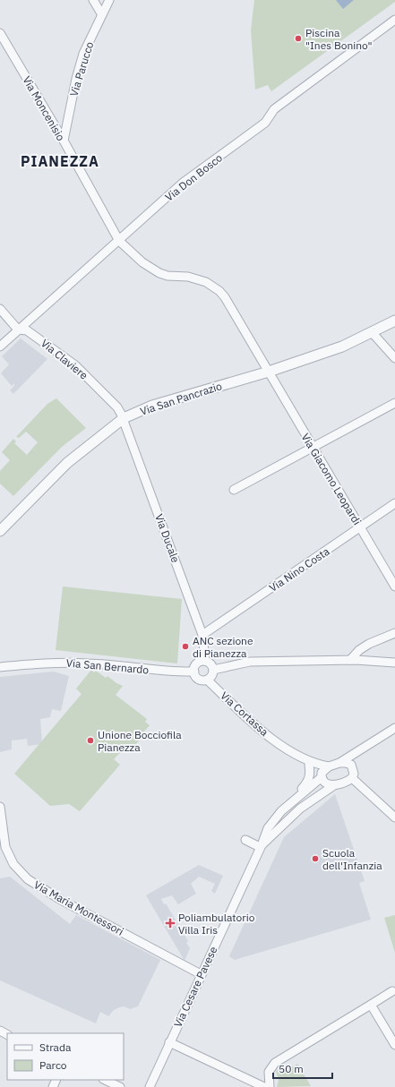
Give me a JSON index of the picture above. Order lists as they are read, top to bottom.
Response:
{
  "streets": {
    "street": [
      "Via Parucco",
      "Via Moncenisio",
      "Via Don Bosco",
      "Via Claviere",
      "Via San Pancrazio",
      "Via Giacomo Leopardi",
      "Via Ducale",
      "Via Nino Costa",
      "Via San Bernardo",
      "Via Cortassa",
      "Via Maria Montessori",
      "Via Cesare Pavese"
    ]
  },
  "crossings": [
    ["Via Parucco", "Via Moncenisio"],
    ["Via Moncenisio", "Via Don Bosco"],
    ["Via Moncenisio", "Via San Pancrazio"],
    ["Via Moncenisio", "Via Giacomo Leopardi"],
    ["Via Don Bosco", "Via Claviere"],
    ["Via Claviere", "Via San Pancrazio"],
    ["Via Claviere", "Via Ducale"],
    ["Via San Pancrazio", "Via Giacomo Leopardi"],
    ["Via San Pancrazio", "Via Ducale"],
    ["Via Giacomo Leopardi", "Via Nino Costa"],
    ["Via Ducale", "Via Nino Costa"],
    ["Via Ducale", "Via San Bernardo"],
    ["Via Ducale", "Via Cortassa"],
    ["Via San Bernardo", "Via Cortassa"],
    ["Via Cortassa", "Via Cesare Pavese"],
    ["Via Maria Montessori", "Via Cesare Pavese"]
  ],
  "districts": ["PIANEZZA"],
  "places": {
    "other": [
      "Piscina \"Ines Bonino\"",
      "ANC sezione di Pianezza",
      "Unione Bocciofila Pianezza",
      "Scuola dell'Infanzia"
    ],
    "health": ["Poliambulatorio Villa Iris"]
  },
  "legend": ["Strada", "Parco"],
  "scale_bar": "50 m"
}
